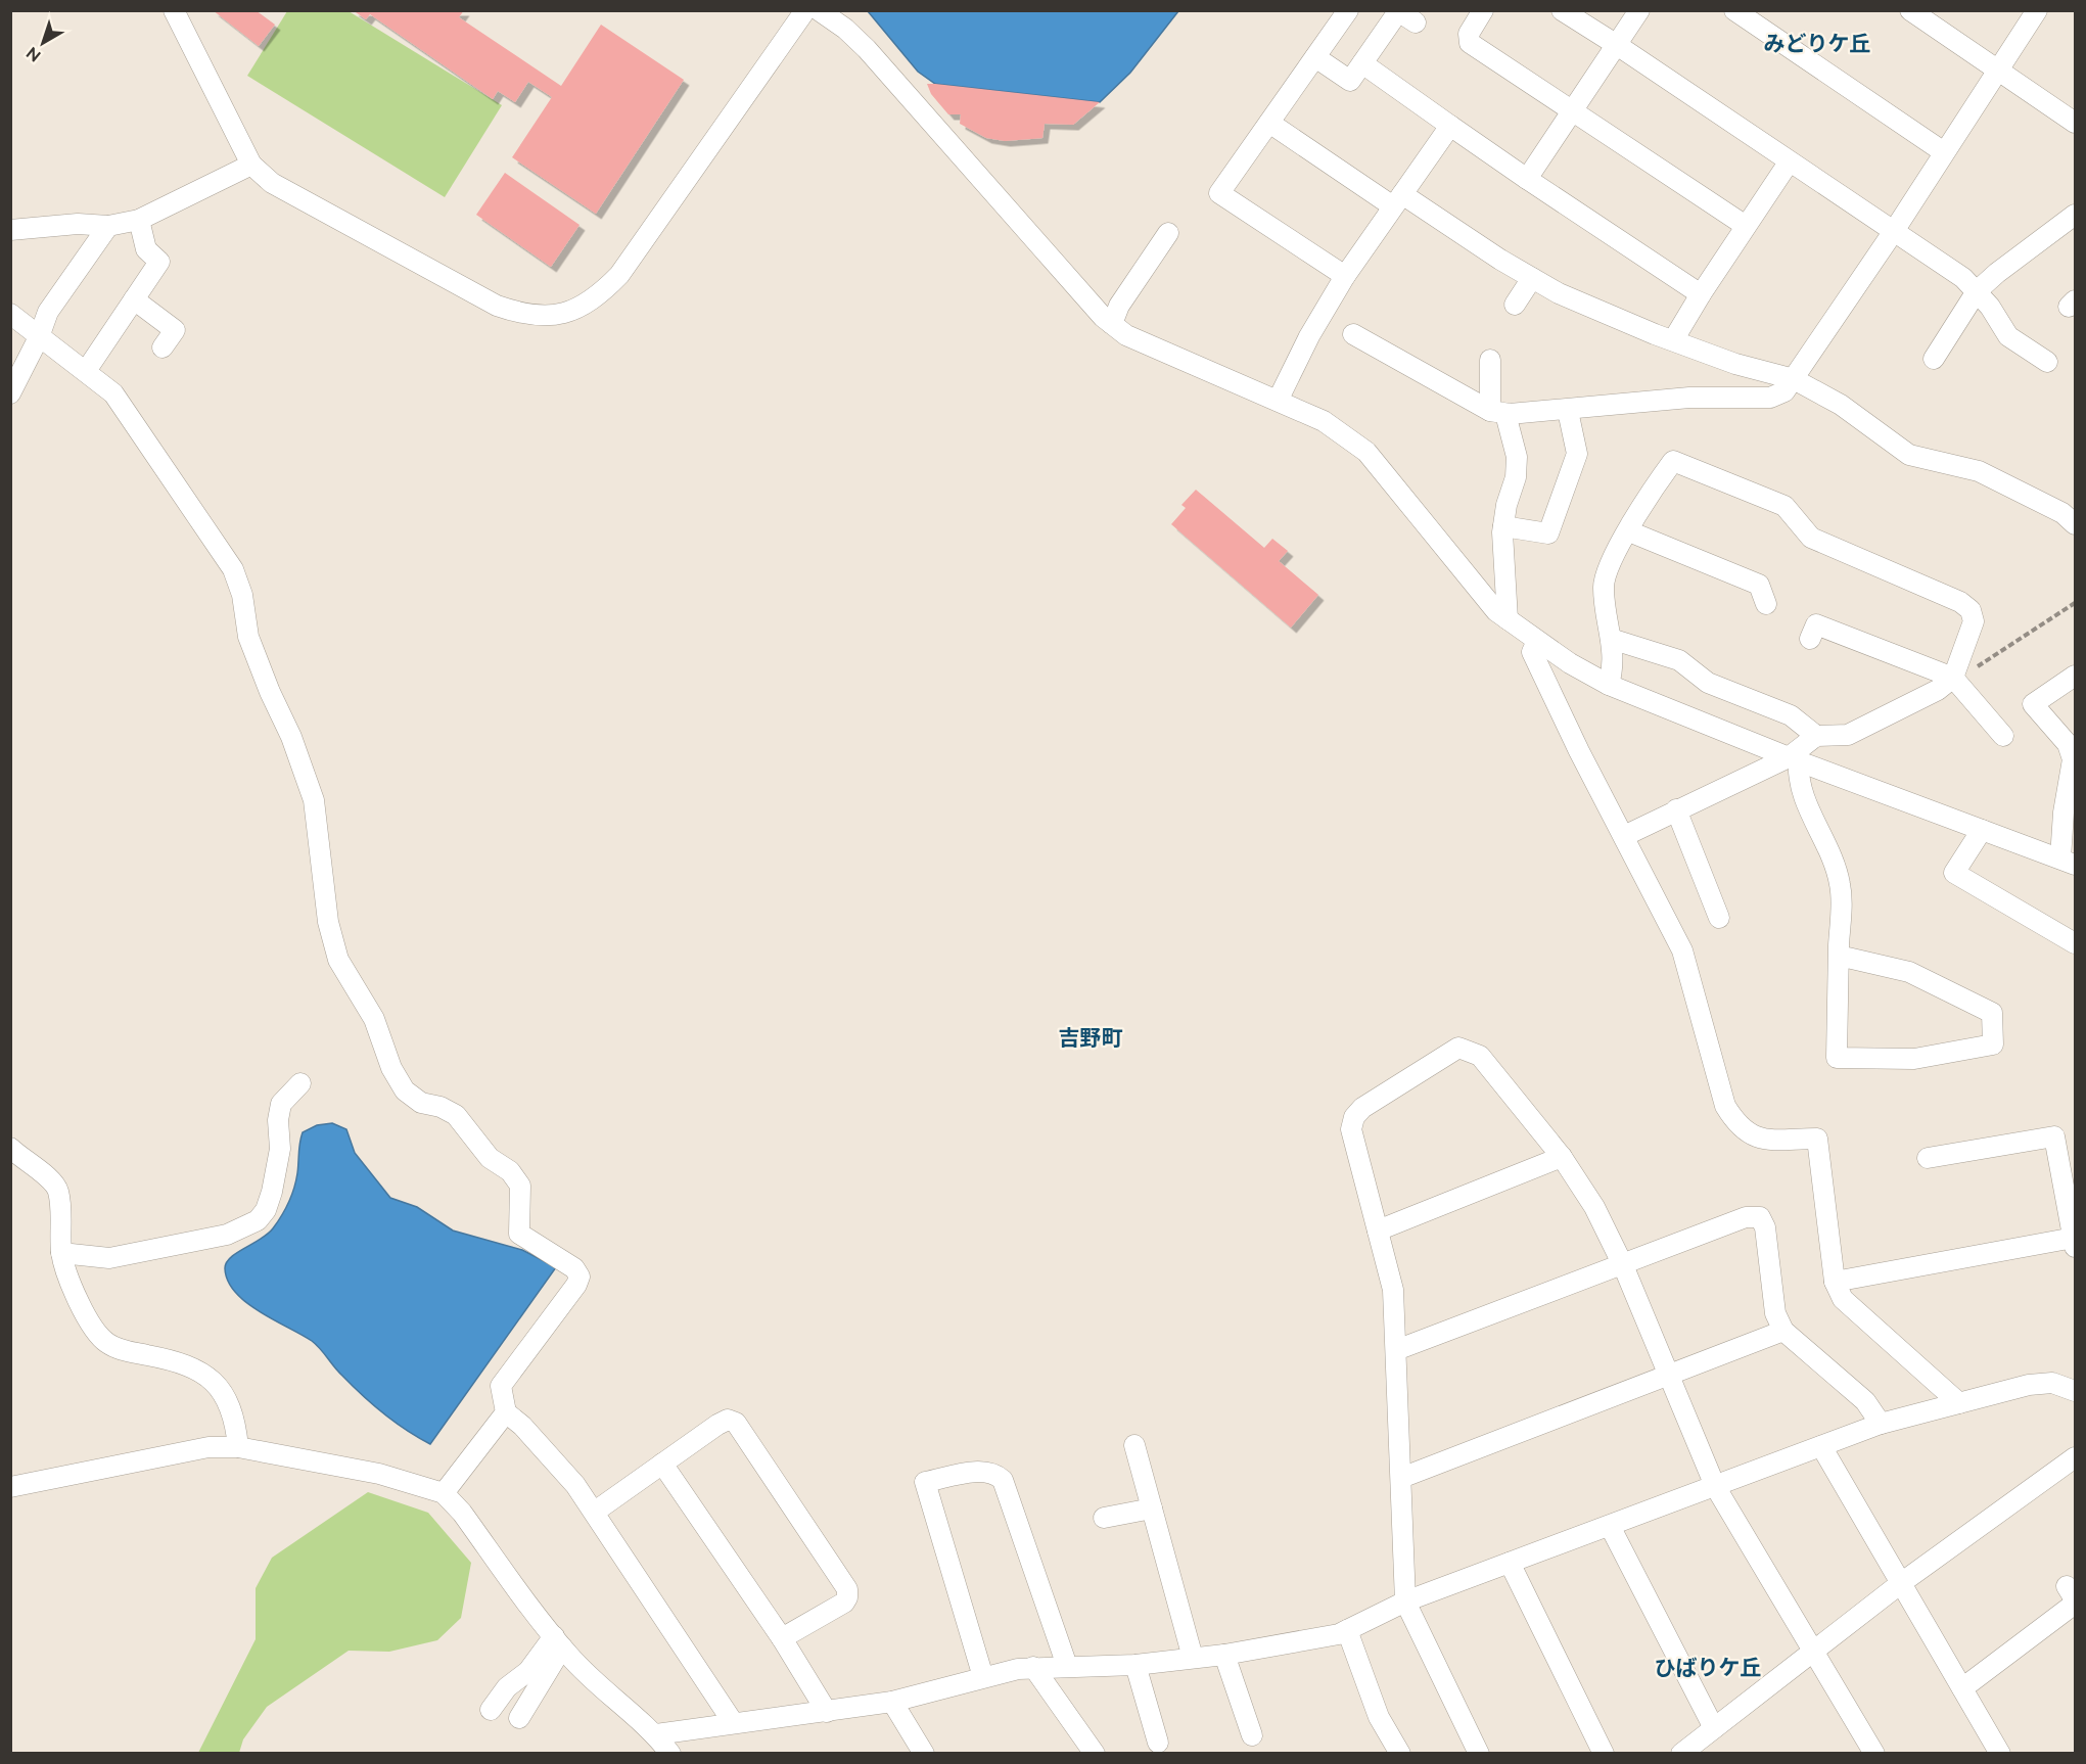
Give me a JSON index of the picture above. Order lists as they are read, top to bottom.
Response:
{
  "districts": ["みどりケ丘", "吉野町", "ひばりケ丘"],
  "north": "bottom left"
}
